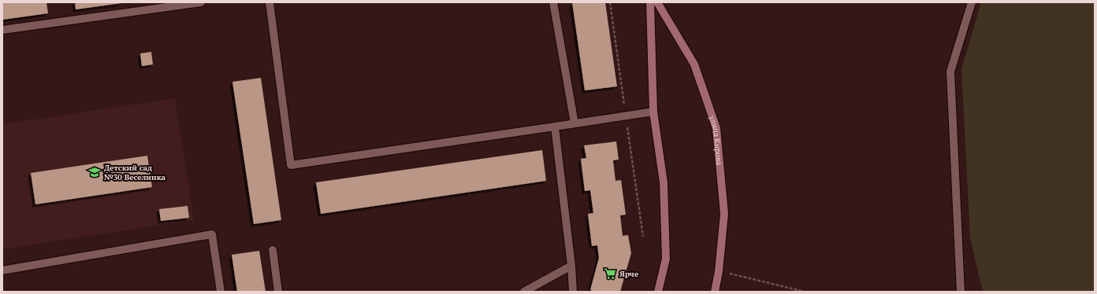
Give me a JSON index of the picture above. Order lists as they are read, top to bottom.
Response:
{
  "streets": {
    "main road": ["улица Кирова"]
  },
  "places": {
    "school or university": ["Детский сад №30 Веселинка"],
    "supermarket": ["Ярче"]
  }
}
